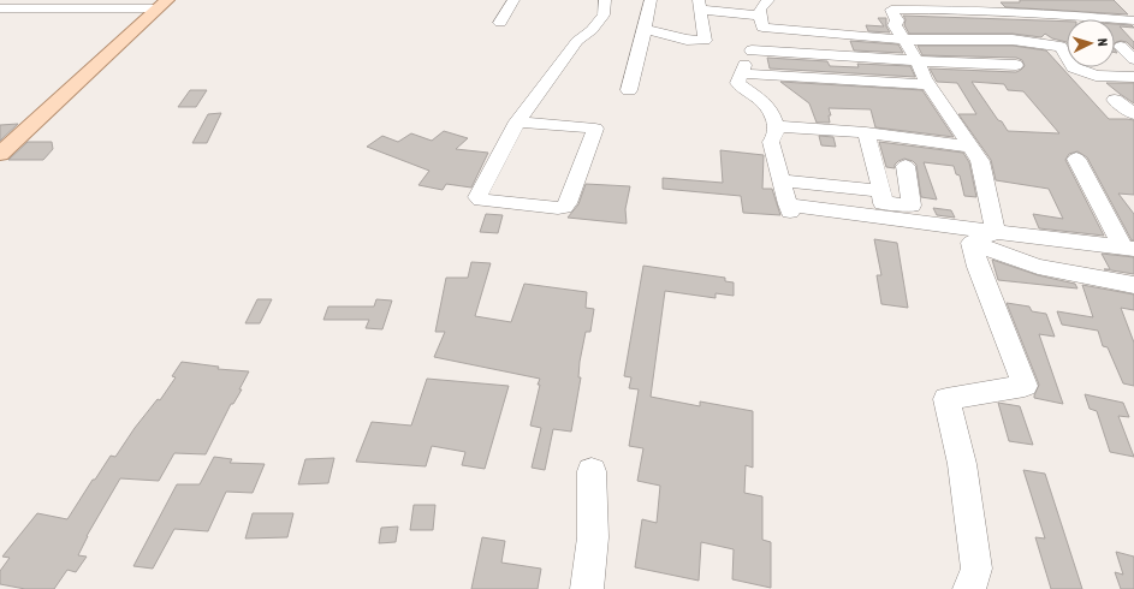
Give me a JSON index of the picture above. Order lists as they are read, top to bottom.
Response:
{
  "north": "right"
}
